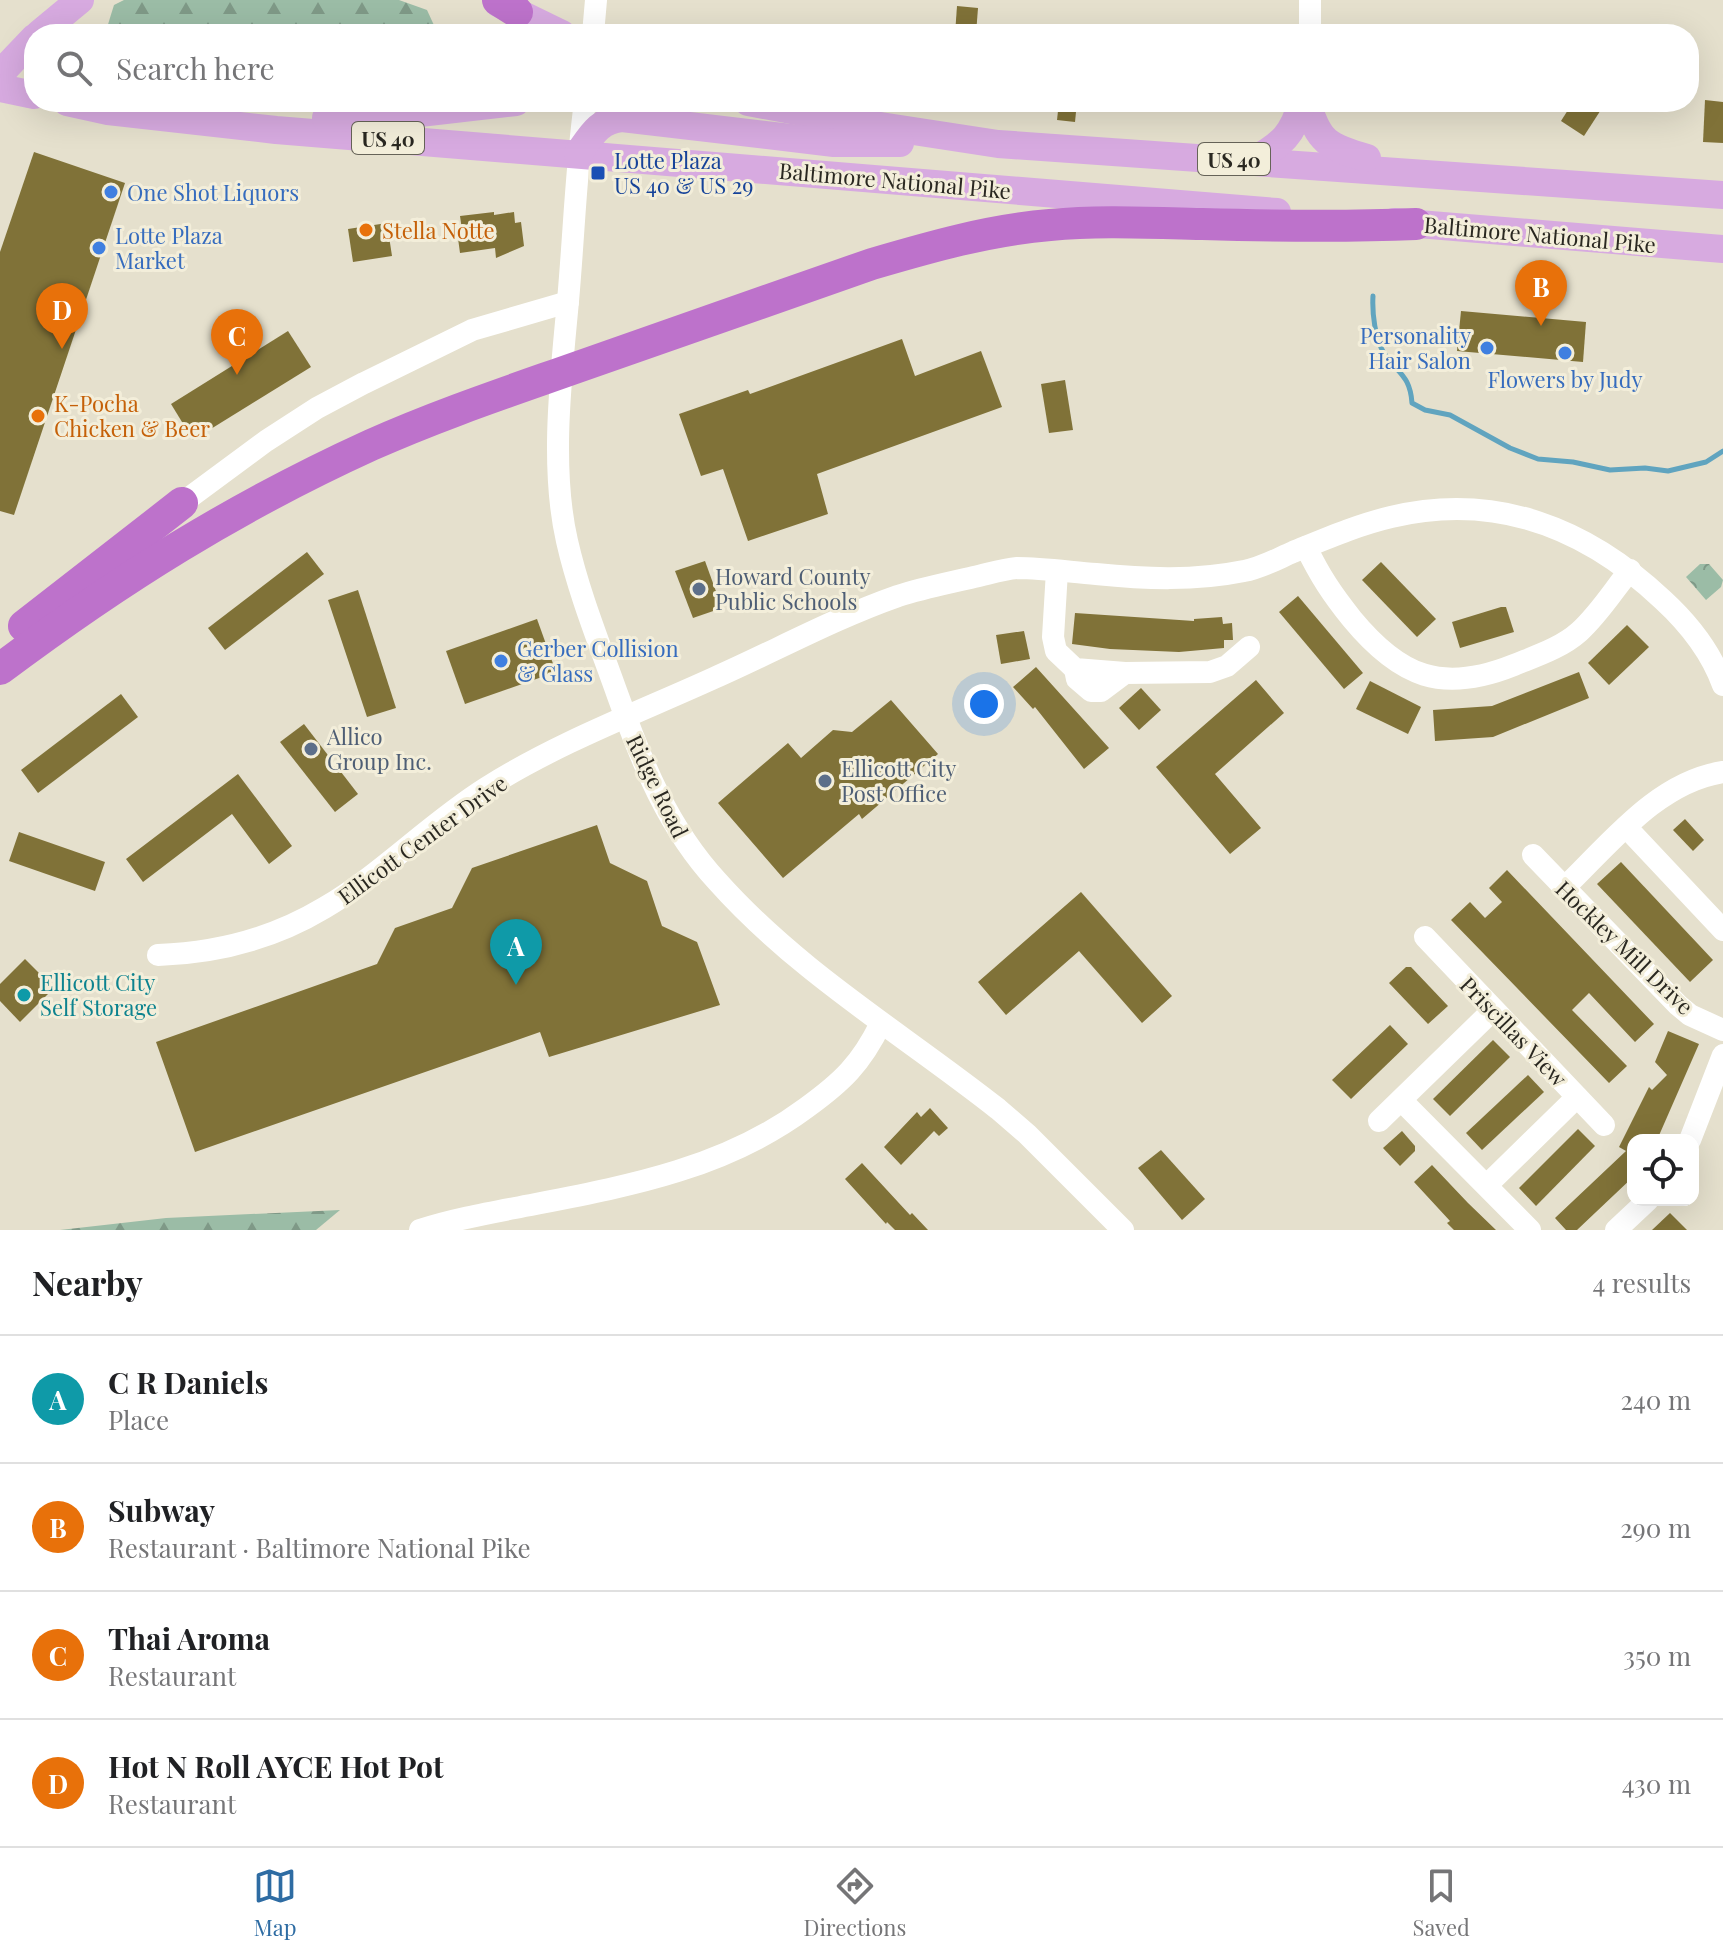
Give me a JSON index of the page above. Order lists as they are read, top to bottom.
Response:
{
  "streets": {
    "main road": ["US 40", "Baltimore National Pike"],
    "street": [
      "Ridge Road",
      "Ellicott Center Drive",
      "Hockley Mill Drive",
      "Priscillas View"
    ]
  },
  "crossings": [
    ["Baltimore National Pike", "Ridge Road"],
    ["Ridge Road", "Ellicott Center Drive"]
  ],
  "places": {
    "transit": ["Lotte Plaza US 40 & US 29"],
    "other": [
      "One Shot Liquors",
      "Stella Notte",
      "Lotte Plaza Market",
      "Personality Hair Salon",
      "Flowers by Judy",
      "K-Pocha Chicken & Beer",
      "Howard County Public Schools",
      "Gerber Collision & Glass",
      "Allico Group Inc.",
      "Ellicott City Post Office",
      "Ellicott City Self Storage"
    ]
  },
  "page": {
    "search": "Search here",
    "pins": [
      "B",
      "D",
      "C",
      "A"
    ],
    "heading": ["Nearby", "4 results"],
    "list": [
      {
        "mark": "A",
        "name": "C R Daniels",
        "note": "Place",
        "value": "240 m"
      },
      {
        "mark": "B",
        "name": "Subway",
        "note": "Restaurant · Baltimore National Pike",
        "value": "290 m"
      },
      {
        "mark": "C",
        "name": "Thai Aroma",
        "note": "Restaurant",
        "value": "350 m"
      },
      {
        "mark": "D",
        "name": "Hot N Roll AYCE Hot Pot",
        "note": "Restaurant",
        "value": "430 m"
      }
    ],
    "nav": ["Map", "Directions", "Saved"]
  }
}
